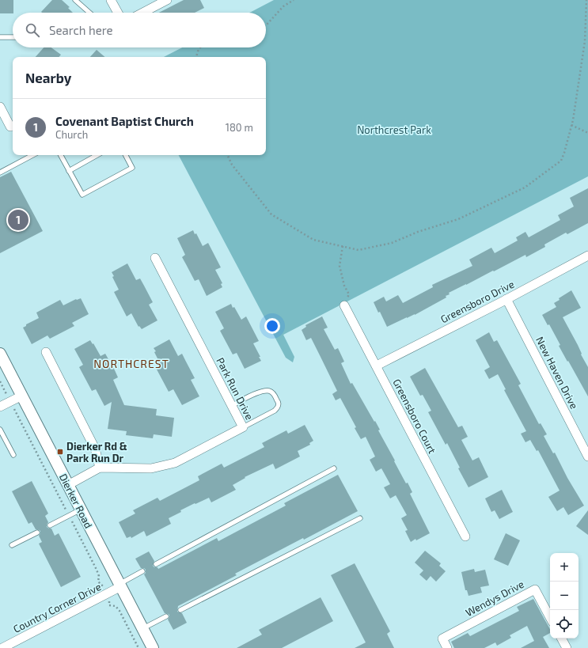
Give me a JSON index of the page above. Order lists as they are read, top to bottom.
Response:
{
  "streets": {
    "street": [
      "Greensboro Drive",
      "New Haven Drive",
      "Park Run Drive",
      "Greensboro Court",
      "Dierker Road",
      "Wendys Drive",
      "Country Corner Drive"
    ]
  },
  "crossings": [
    ["Greensboro Drive", "New Haven Drive"],
    ["Greensboro Drive", "Greensboro Court"],
    ["Park Run Drive", "Dierker Road"],
    ["Dierker Road", "Country Corner Drive"]
  ],
  "districts": ["NORTHCREST"],
  "parks": ["Northcrest Park"],
  "places": {
    "transit": ["Dierker Rd & Park Run Dr"]
  },
  "page": {
    "search": "Search here",
    "heading": "Nearby",
    "list": [
      {
        "mark": "1",
        "name": "Covenant Baptist Church",
        "note": "Church",
        "value": "180 m"
      }
    ],
    "pins": "1",
    "map_buttons": ["+", "−"]
  }
}
